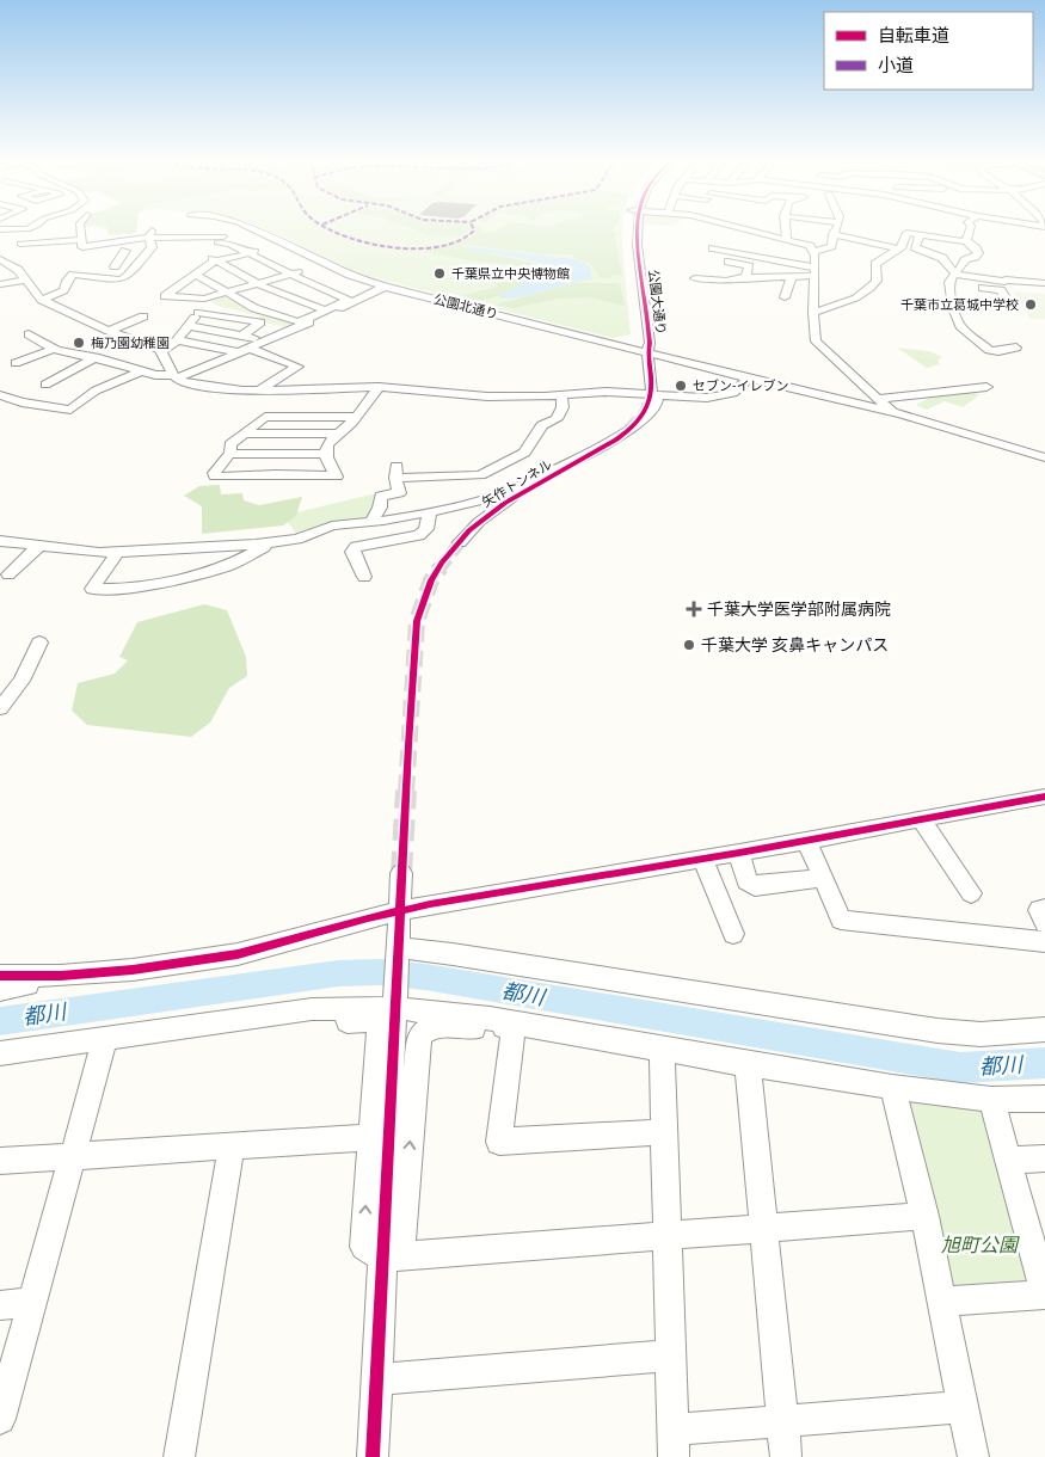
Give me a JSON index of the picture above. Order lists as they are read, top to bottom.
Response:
{
  "streets": {
    "street": ["公園大通り", "公園北通り", "矢作トンネル"]
  },
  "crossings": [
    ["公園大通り", "公園北通り"]
  ],
  "water": ["都川"],
  "parks": ["旭町公園"],
  "places": {
    "other": [
      "千葉県立中央博物館",
      "千葉市立葛城中学校",
      "梅乃園幼稚園",
      "セブン-イレブン",
      "千葉大学 亥鼻キャンパス"
    ],
    "health": ["千葉大学医学部附属病院"]
  },
  "legend": ["自転車道", "小道"]
}
